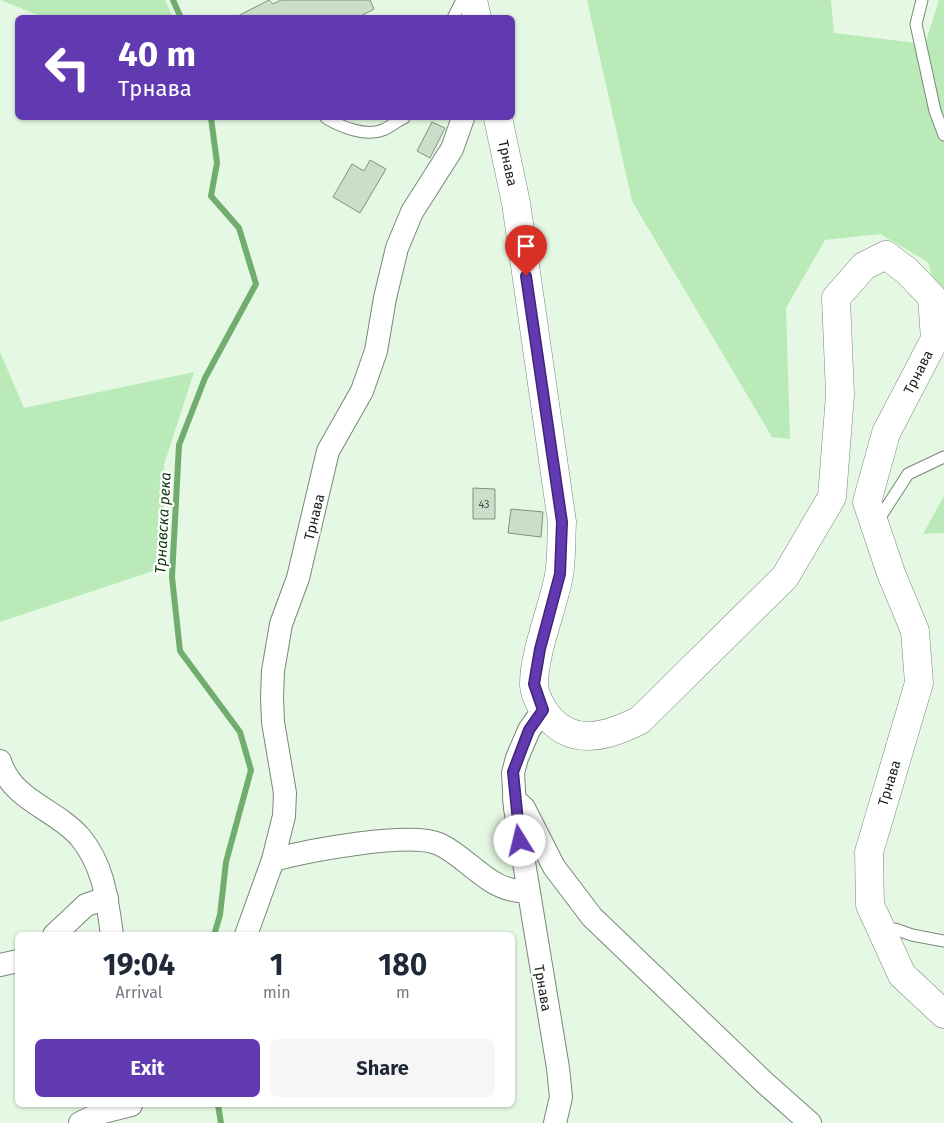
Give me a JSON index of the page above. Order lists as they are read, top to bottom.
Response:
{
  "streets": {
    "main road": ["Трнава"]
  },
  "water": ["Трнавска река"],
  "house_numbers": ["43"],
  "page": {
    "turn": ["40 m", "Трнава"],
    "eta": [
      "19:04",
      "Arrival",
      "1",
      "min",
      "180",
      "m"
    ],
    "buttons": ["Exit", "Share"]
  }
}
